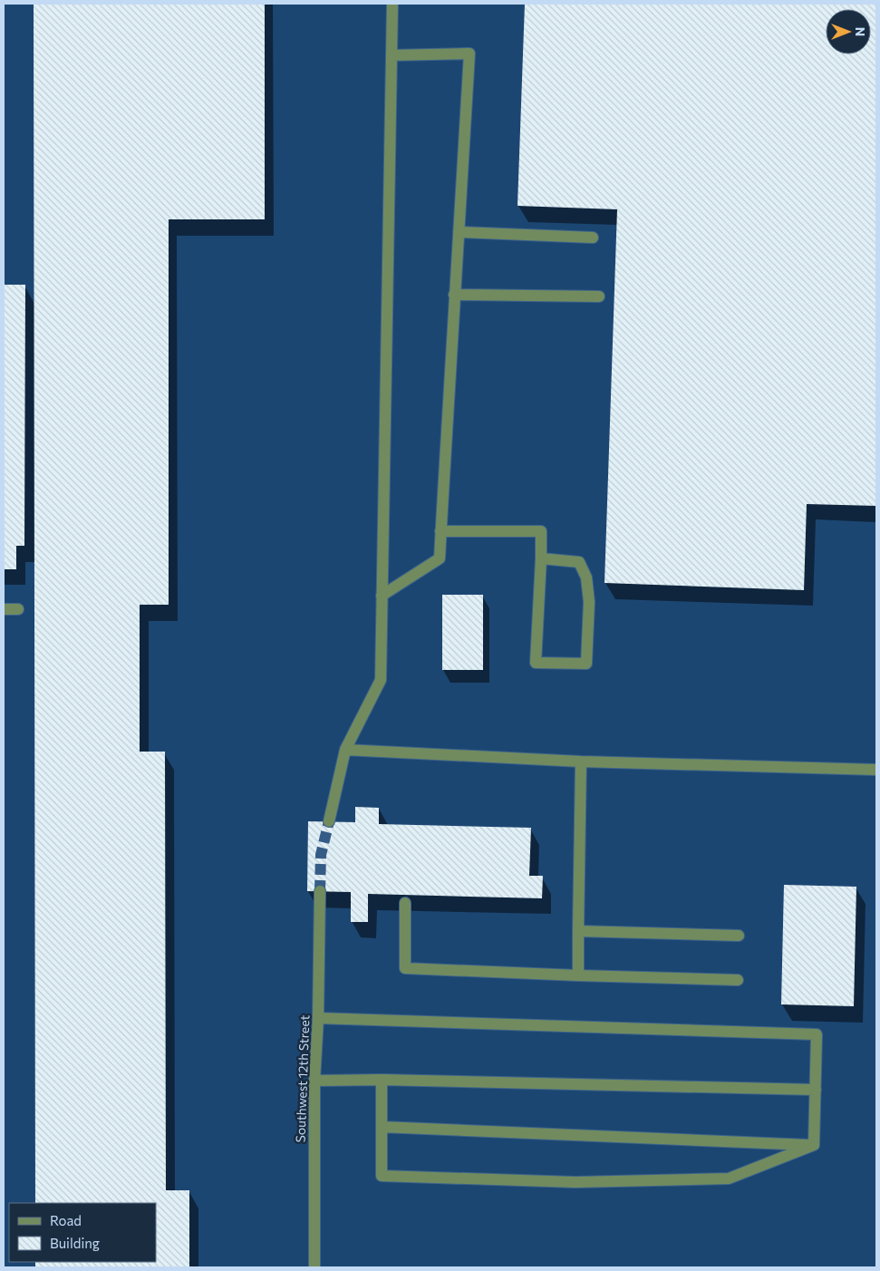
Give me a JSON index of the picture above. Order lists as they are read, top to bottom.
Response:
{
  "streets": {
    "street": ["Southwest 12th Street"]
  },
  "legend": ["Road", "Building"],
  "north": "right"
}
